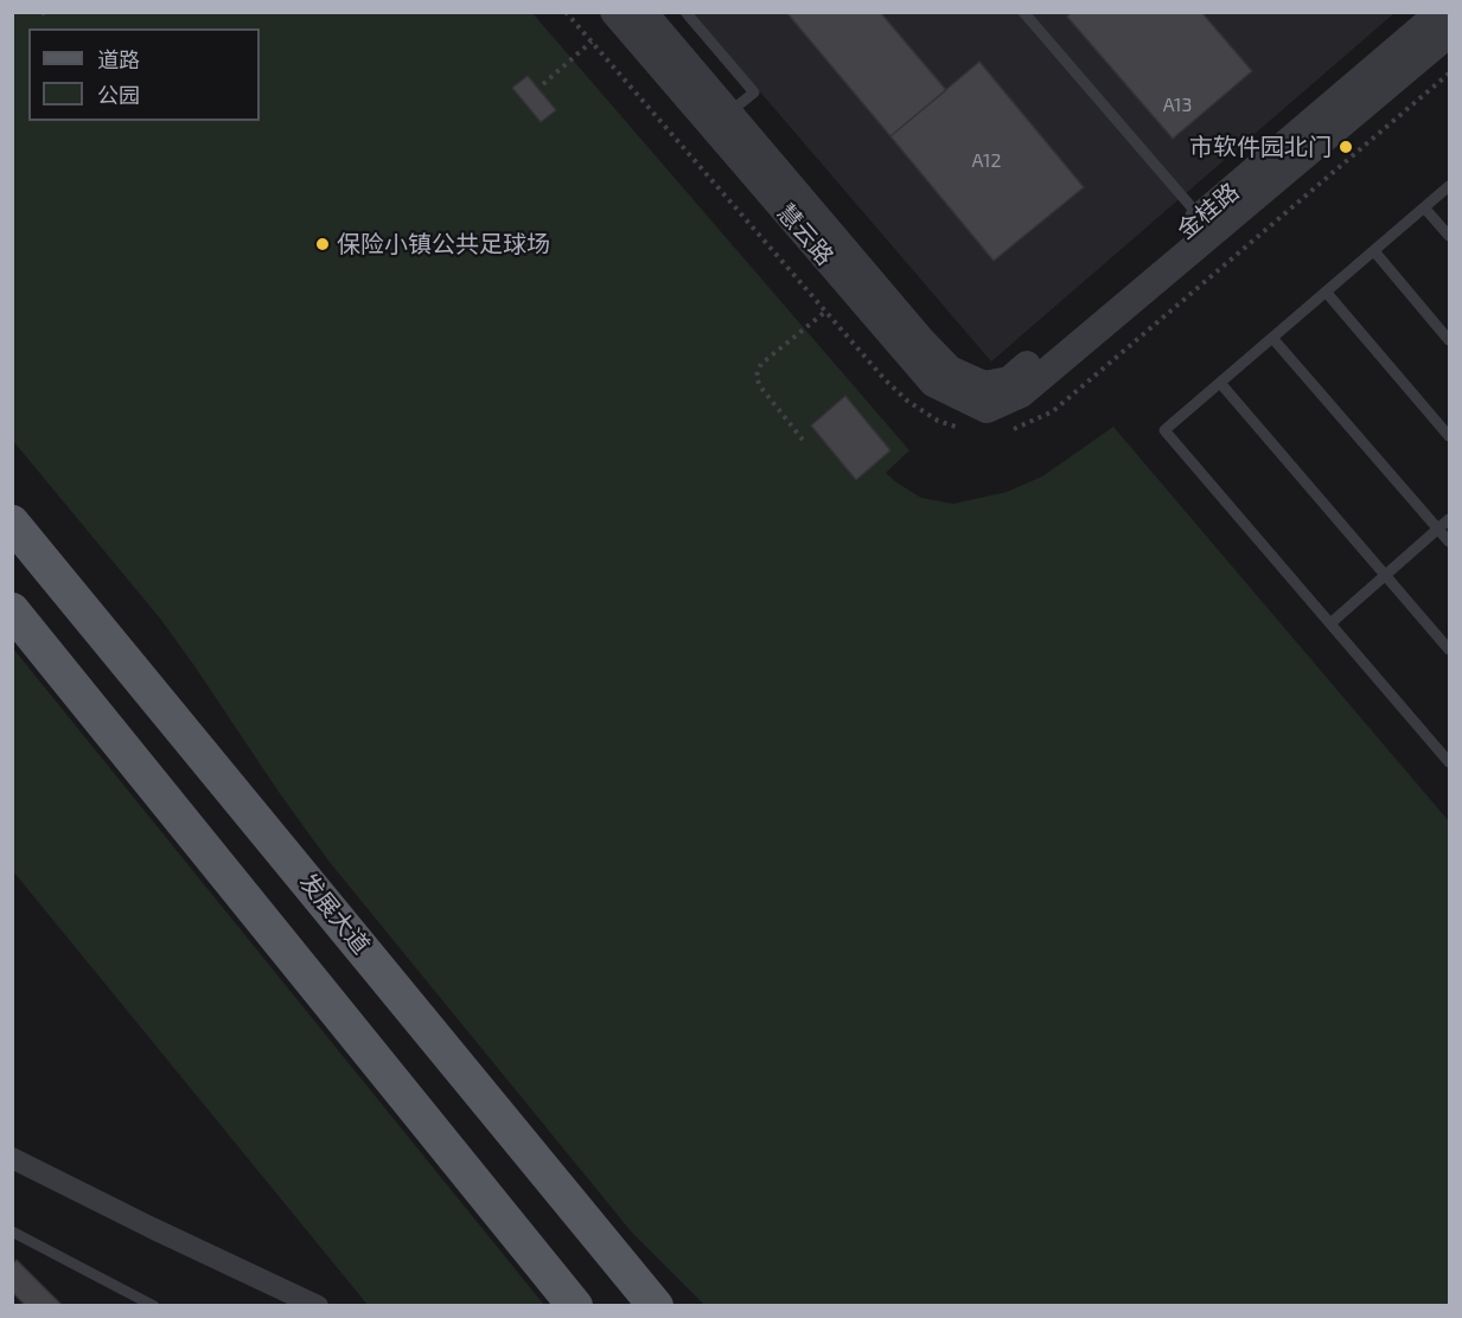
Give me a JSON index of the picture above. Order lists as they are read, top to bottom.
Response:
{
  "streets": {
    "main road": ["发展大道"],
    "street": ["金桂路", "慧云路"]
  },
  "crossings": [
    ["金桂路", "慧云路"]
  ],
  "places": ["市软件园北门", "保险小镇公共足球场"],
  "house_numbers": ["A13", "A12"],
  "legend": ["道路", "公园"]
}
